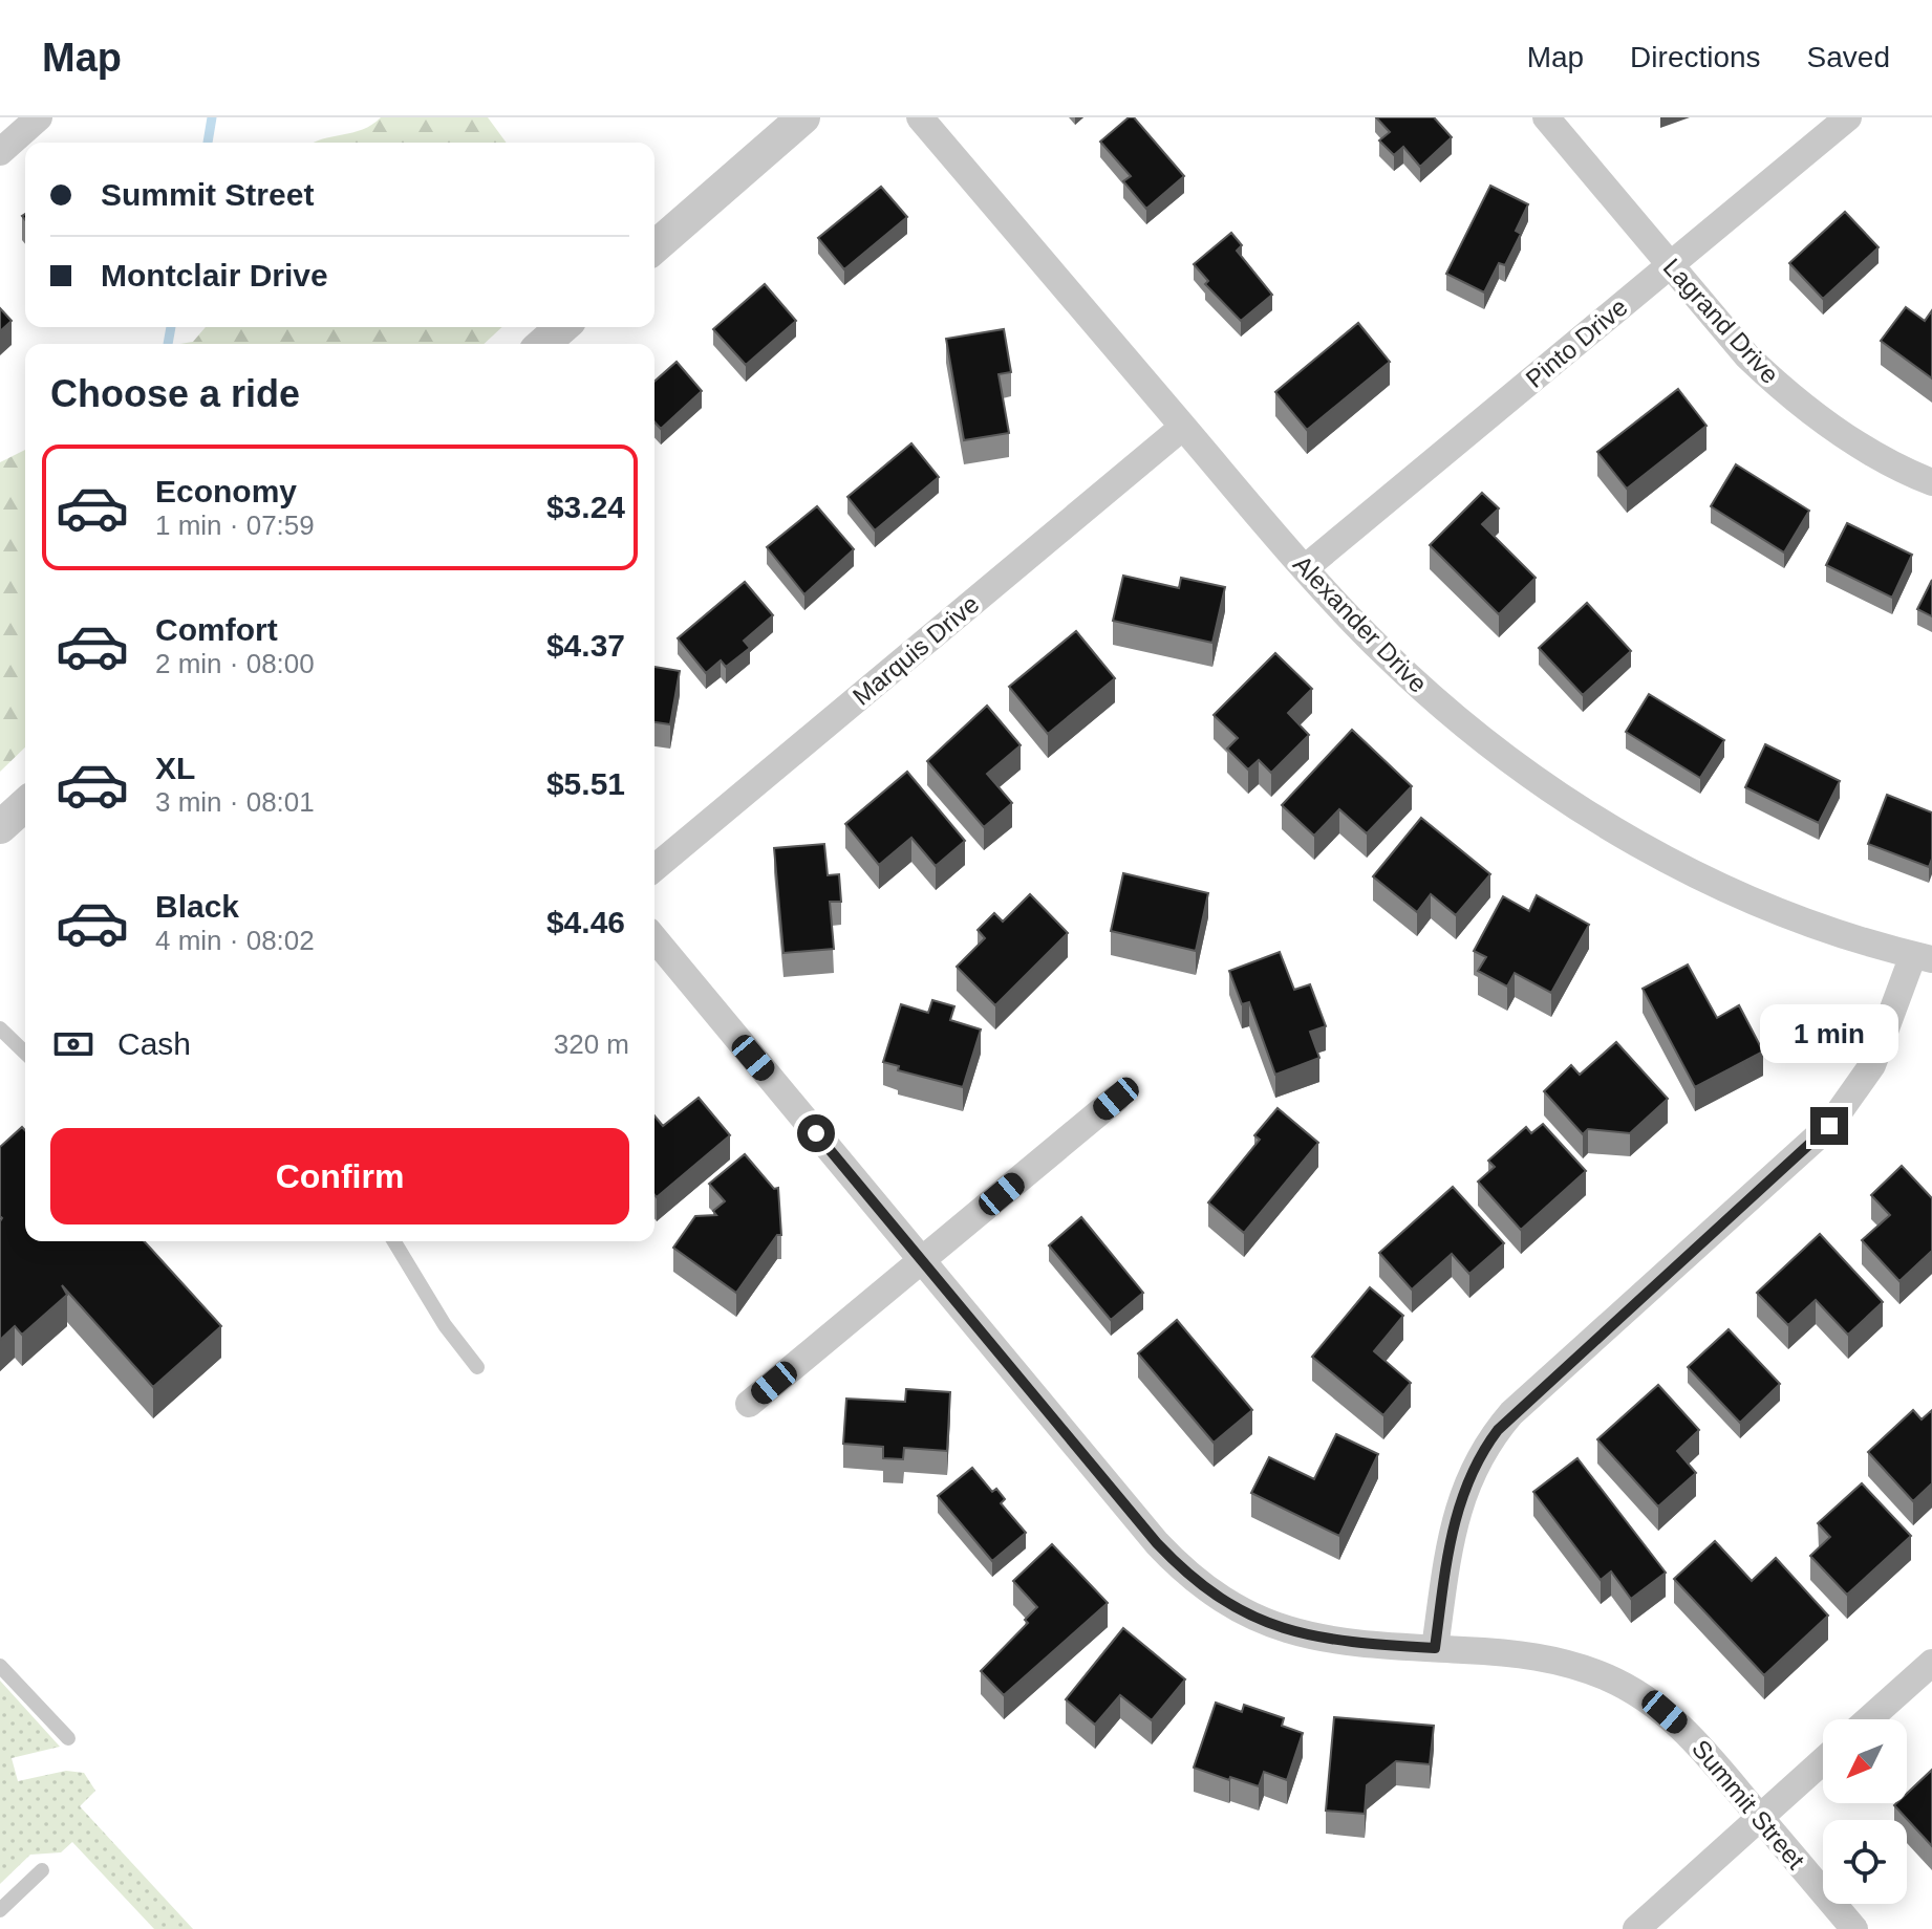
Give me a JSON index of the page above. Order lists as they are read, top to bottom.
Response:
{
  "streets": {
    "street": [
      "Lagrand Drive",
      "Pinto Drive",
      "Alexander Drive",
      "Marquis Drive",
      "Summit Street"
    ]
  },
  "crossings": [
    ["Lagrand Drive", "Pinto Drive"],
    ["Pinto Drive", "Alexander Drive"],
    ["Alexander Drive", "Marquis Drive"]
  ],
  "north": "bottom left",
  "page": {
    "header": "Map",
    "nav": ["Map", "Directions", "Saved"],
    "banner": ["Summit Street", "Montclair Drive"],
    "heading": "Choose a ride",
    "list": [
      {
        "name": "Economy",
        "note": "1 min · 07:59",
        "value": "$3.24"
      },
      {
        "name": "Comfort",
        "note": "2 min · 08:00",
        "value": "$4.37"
      },
      {
        "name": "XL",
        "note": "3 min · 08:01",
        "value": "$5.51"
      },
      {
        "name": "Black",
        "note": "4 min · 08:02",
        "value": "$4.46"
      }
    ],
    "pay": ["Cash", "320 m"],
    "bubble": "1 min",
    "buttons": "Confirm"
  }
}
